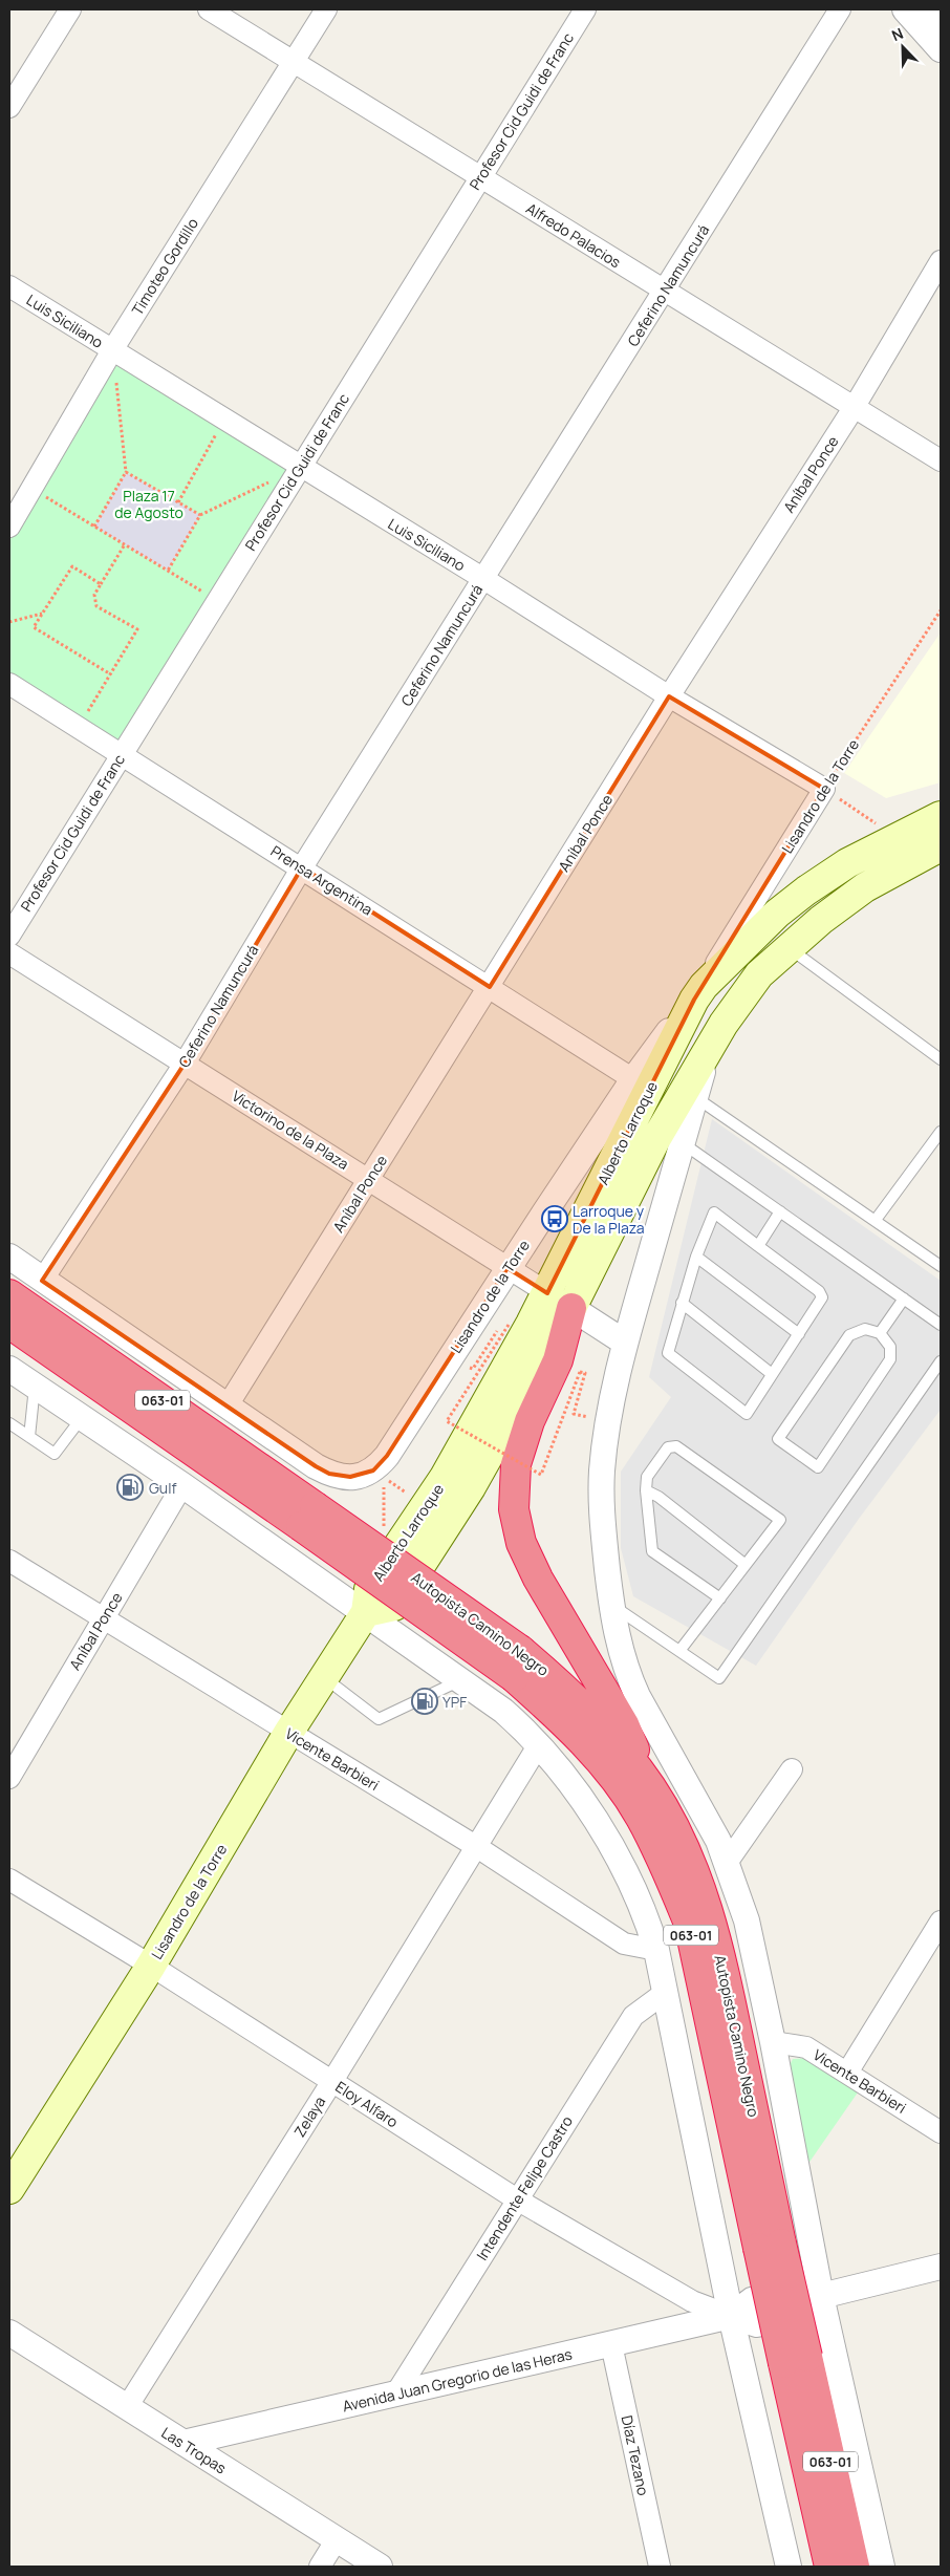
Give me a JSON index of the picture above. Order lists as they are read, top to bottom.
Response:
{
  "streets": {
    "highway": ["063-01", "Autopista Camino Negro"],
    "main road": ["Lisandro de la Torre", "Alberto Larroque"],
    "street": [
      "Profesor Cid Guidi de Franc",
      "Alfredo Palacios",
      "Timoteo Gordillo",
      "Ceferino Namuncurá",
      "Luis Siciliano",
      "Aníbal Ponce",
      "Prensa Argentina",
      "Victorino de la Plaza",
      "Vicente Barbieri",
      "Eloy Alfaro",
      "Zelaya",
      "Intendente Felipe Castro",
      "Avenida Juan Gregorio de las Heras",
      "Las Tropas",
      "Díaz Tezano"
    ]
  },
  "crossings": [
    ["Profesor Cid Guidi de Franc", "Alfredo Palacios"],
    ["Profesor Cid Guidi de Franc", "Luis Siciliano"],
    ["Profesor Cid Guidi de Franc", "Prensa Argentina"],
    ["Alfredo Palacios", "Timoteo Gordillo"],
    ["Alfredo Palacios", "Ceferino Namuncurá"],
    ["Alfredo Palacios", "Aníbal Ponce"],
    ["Timoteo Gordillo", "Luis Siciliano"],
    ["Ceferino Namuncurá", "Luis Siciliano"],
    ["Ceferino Namuncurá", "Prensa Argentina"],
    ["Ceferino Namuncurá", "Victorino de la Plaza"],
    ["Luis Siciliano", "Aníbal Ponce"],
    ["Luis Siciliano", "Lisandro de la Torre"],
    ["Aníbal Ponce", "Lisandro de la Torre"],
    ["Aníbal Ponce", "Prensa Argentina"],
    ["Aníbal Ponce", "Victorino de la Plaza"],
    ["Aníbal Ponce", "Vicente Barbieri"],
    ["Lisandro de la Torre", "Prensa Argentina"],
    ["Lisandro de la Torre", "Victorino de la Plaza"],
    ["Lisandro de la Torre", "Alberto Larroque"],
    ["Lisandro de la Torre", "Vicente Barbieri"],
    ["Lisandro de la Torre", "Eloy Alfaro"],
    ["Victorino de la Plaza", "Alberto Larroque"],
    ["Vicente Barbieri", "Zelaya"],
    ["Eloy Alfaro", "Zelaya"],
    ["Eloy Alfaro", "Intendente Felipe Castro"],
    ["Eloy Alfaro", "Avenida Juan Gregorio de las Heras"],
    ["Zelaya", "Las Tropas"],
    ["Intendente Felipe Castro", "Avenida Juan Gregorio de las Heras"],
    ["Avenida Juan Gregorio de las Heras", "Las Tropas"],
    ["Avenida Juan Gregorio de las Heras", "Díaz Tezano"]
  ],
  "parks": ["Plaza 17 de Agosto"],
  "places": {
    "bus stop": ["Larroque y De la Plaza"],
    "fuel station": ["Gulf", "YPF"]
  },
  "north": "top left"
}
